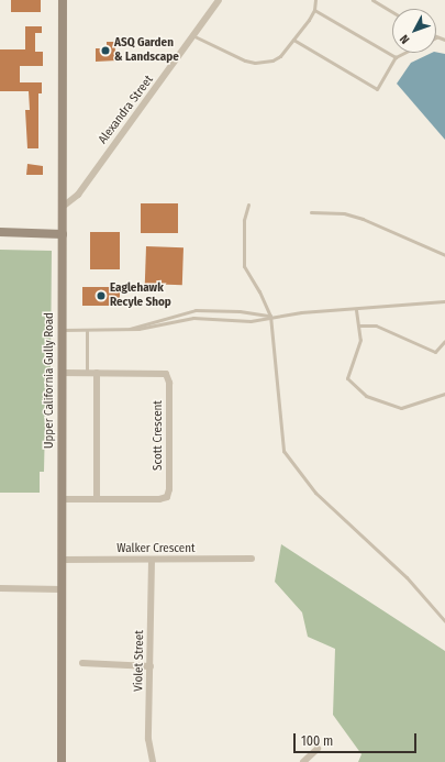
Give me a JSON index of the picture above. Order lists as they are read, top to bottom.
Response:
{
  "streets": {
    "street": [
      "Alexandra Street",
      "Upper California Gully Road",
      "Scott Crescent",
      "Walker Crescent",
      "Violet Street"
    ]
  },
  "crossings": [
    ["Alexandra Street", "Upper California Gully Road"],
    ["Upper California Gully Road", "Scott Crescent"],
    ["Upper California Gully Road", "Walker Crescent"],
    ["Walker Crescent", "Violet Street"]
  ],
  "places": ["ASQ Garden & Landscape", "Eaglehawk Recyle Shop"],
  "scale_bar": "100 m",
  "north": "bottom left"
}
